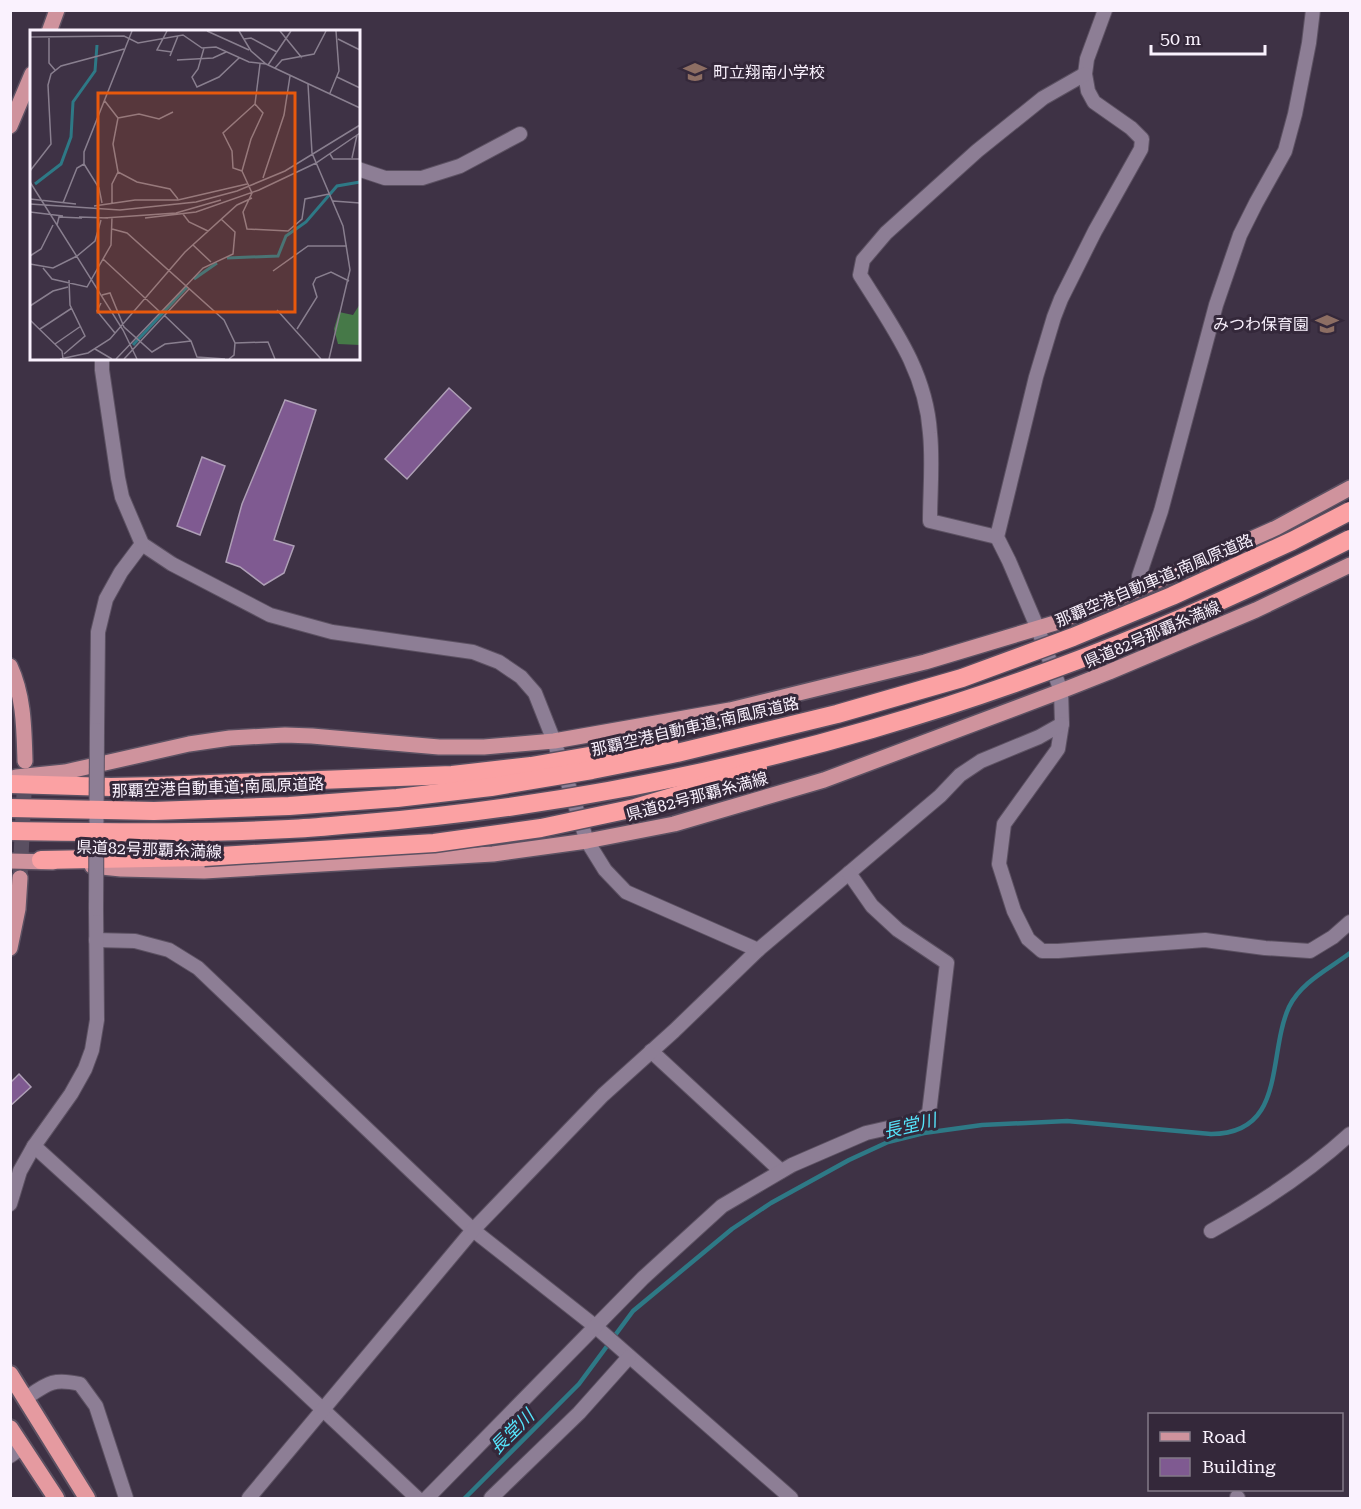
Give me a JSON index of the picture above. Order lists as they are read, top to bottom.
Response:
{
  "streets": {
    "highway": ["那覇空港自動車道;南風原道路"],
    "main road": ["県道82号那覇糸満線"]
  },
  "water": ["長堂川"],
  "places": {
    "school or university": ["町立翔南小学校", "みつわ保育園"]
  },
  "legend": ["Road", "Building"],
  "scale_bar": "50 m"
}
